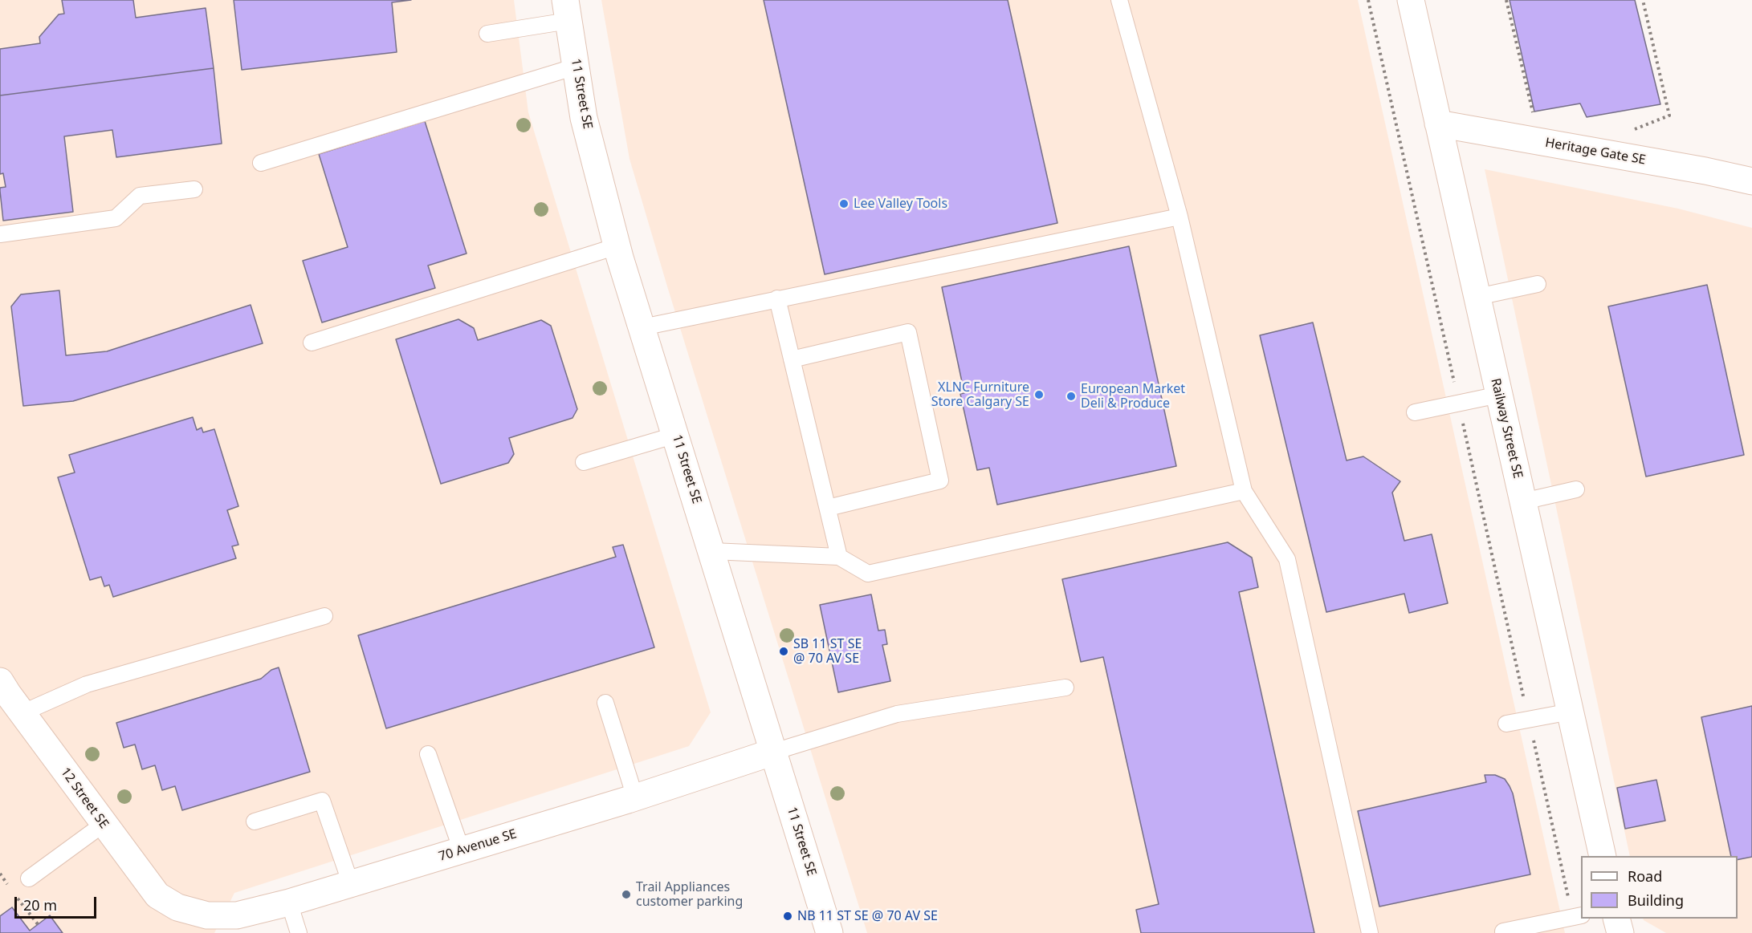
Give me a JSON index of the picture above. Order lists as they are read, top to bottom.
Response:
{
  "streets": {
    "street": [
      "11 Street SE",
      "Heritage Gate SE",
      "Railway Street SE",
      "12 Street SE",
      "70 Avenue SE"
    ]
  },
  "crossings": [
    ["11 Street SE", "70 Avenue SE"],
    ["Heritage Gate SE", "Railway Street SE"],
    ["12 Street SE", "70 Avenue SE"]
  ],
  "places": [
    "Lee Valley Tools",
    "XLNC Furniture Store Calgary SE",
    "European Market Deli & Produce",
    "SB 11 ST SE @ 70 AV SE",
    "Trail Appliances customer parking",
    "NB 11 ST SE @ 70 AV SE"
  ],
  "legend": ["Road", "Building"],
  "scale_bar": "20 m"
}
